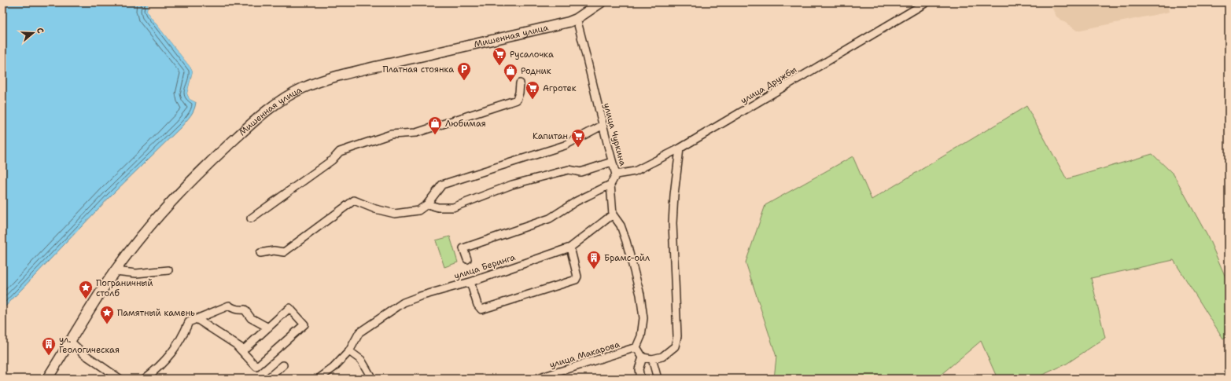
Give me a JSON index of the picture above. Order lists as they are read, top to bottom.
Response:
{
  "streets": {
    "main road": ["Мишенная улица"],
    "street": [
      "улица Дружбы",
      "улица Чуркина",
      "улица Беринга",
      "улица Макарова"
    ]
  },
  "crossings": [
    ["Мишенная улица", "улица Чуркина"],
    ["улица Дружбы", "улица Чуркина"]
  ],
  "places": {
    "supermarket": ["Русалочка", "Агротек", "Капитан"],
    "parking": ["Платная стоянка"],
    "shop": ["Родник", "Любимая"],
    "building": ["Брамс-ойл", "ул. Геологическая"],
    "place": ["Пограничный столб", "Памятный камень"]
  },
  "north": "right"
}
